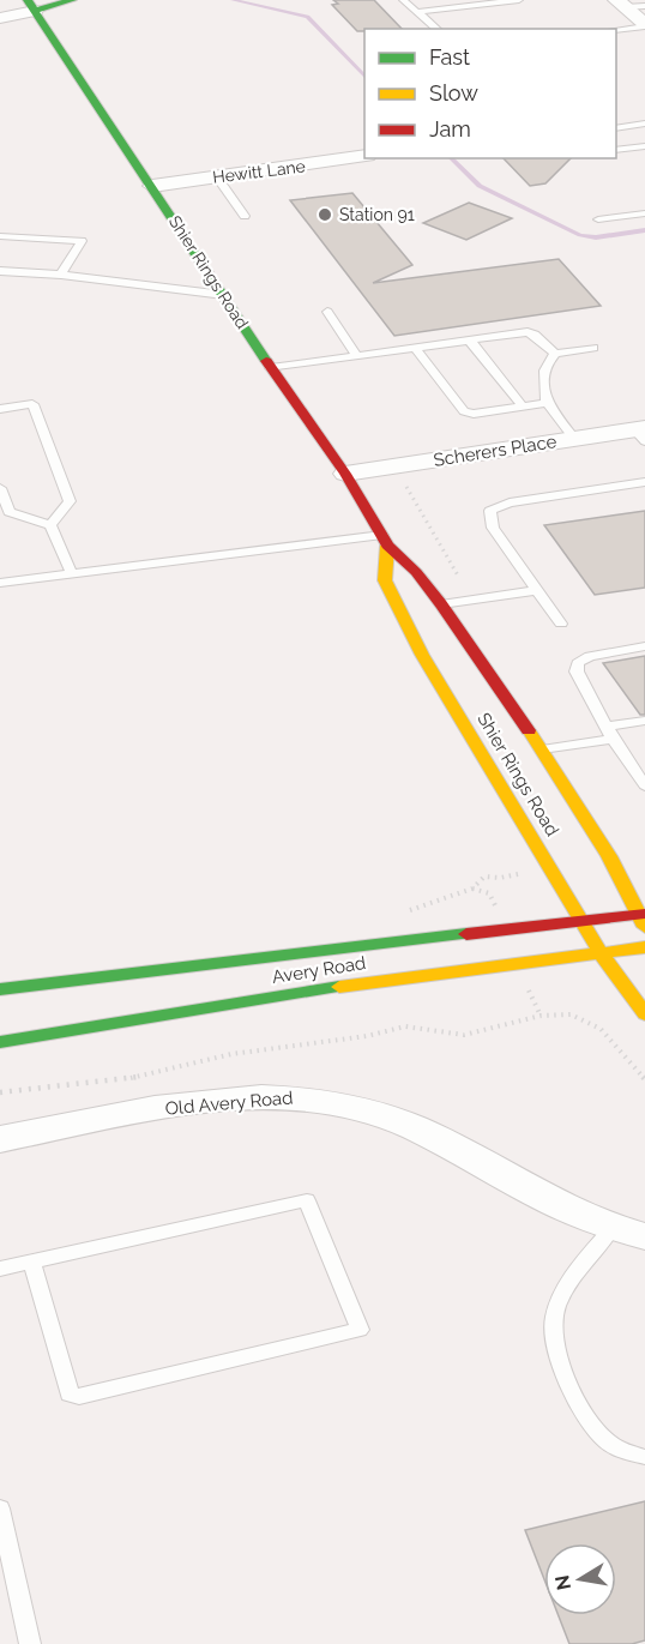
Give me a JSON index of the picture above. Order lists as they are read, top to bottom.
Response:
{
  "streets": {
    "main road": ["Shier Rings Road", "Avery Road"],
    "street": ["Hewitt Lane", "Scherers Place", "Old Avery Road"]
  },
  "crossings": [
    ["Hewitt Lane", "Shier Rings Road"],
    ["Shier Rings Road", "Scherers Place"],
    ["Shier Rings Road", "Avery Road"]
  ],
  "places": ["Station 91"],
  "legend": ["Fast", "Slow", "Jam"],
  "north": "left"
}
